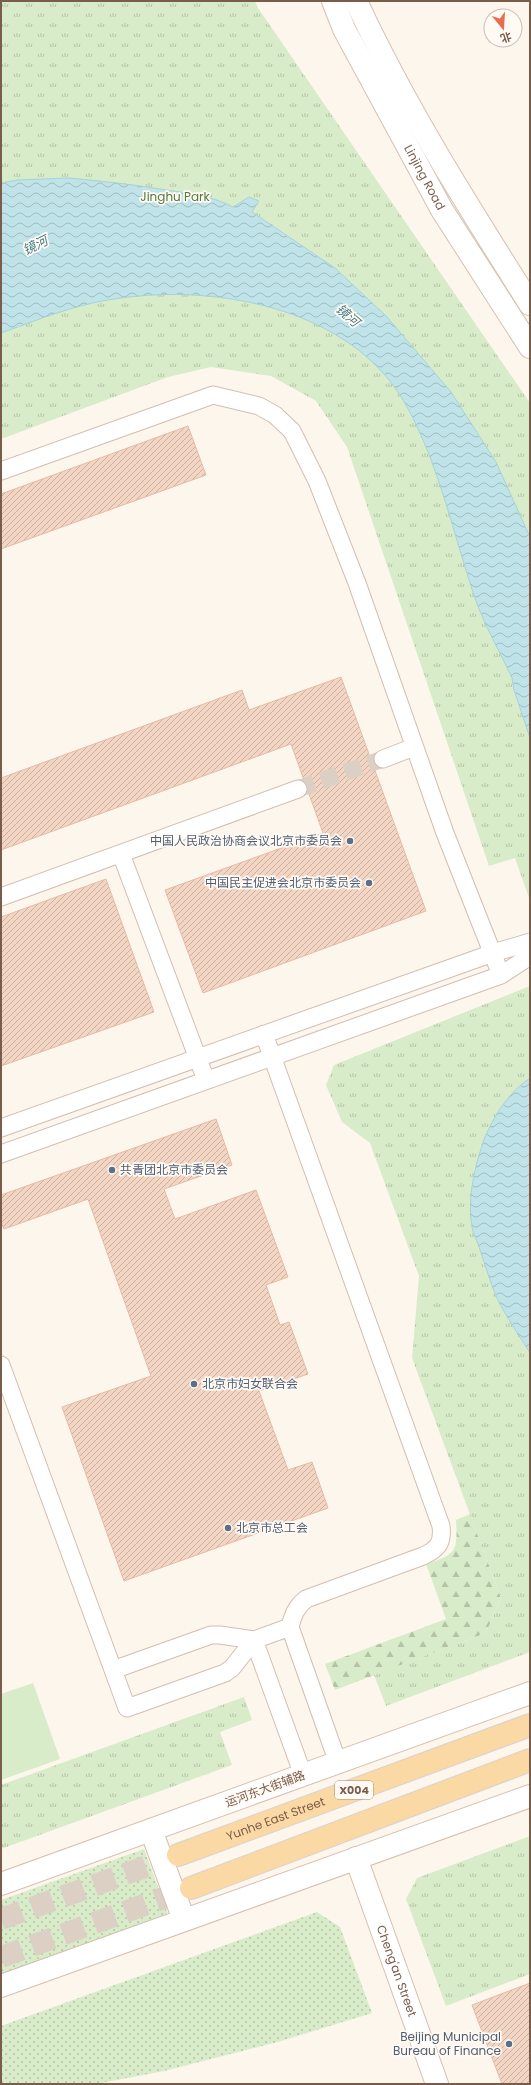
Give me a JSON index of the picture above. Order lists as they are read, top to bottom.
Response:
{
  "streets": {
    "main road": ["X004", "Yunhe East Street"],
    "street": ["Linjing Road", "运河东大街辅路", "Cheng'an Street"]
  },
  "water": ["镜河"],
  "parks": ["Jinghu Park"],
  "places": [
    "中国人民政治协商会议北京市委员会",
    "中国民主促进会北京市委员会",
    "共青团北京市委员会",
    "北京市妇女联合会",
    "北京市总工会",
    "Beijing Municipal Bureau of Finance"
  ],
  "north": "bottom"
}
